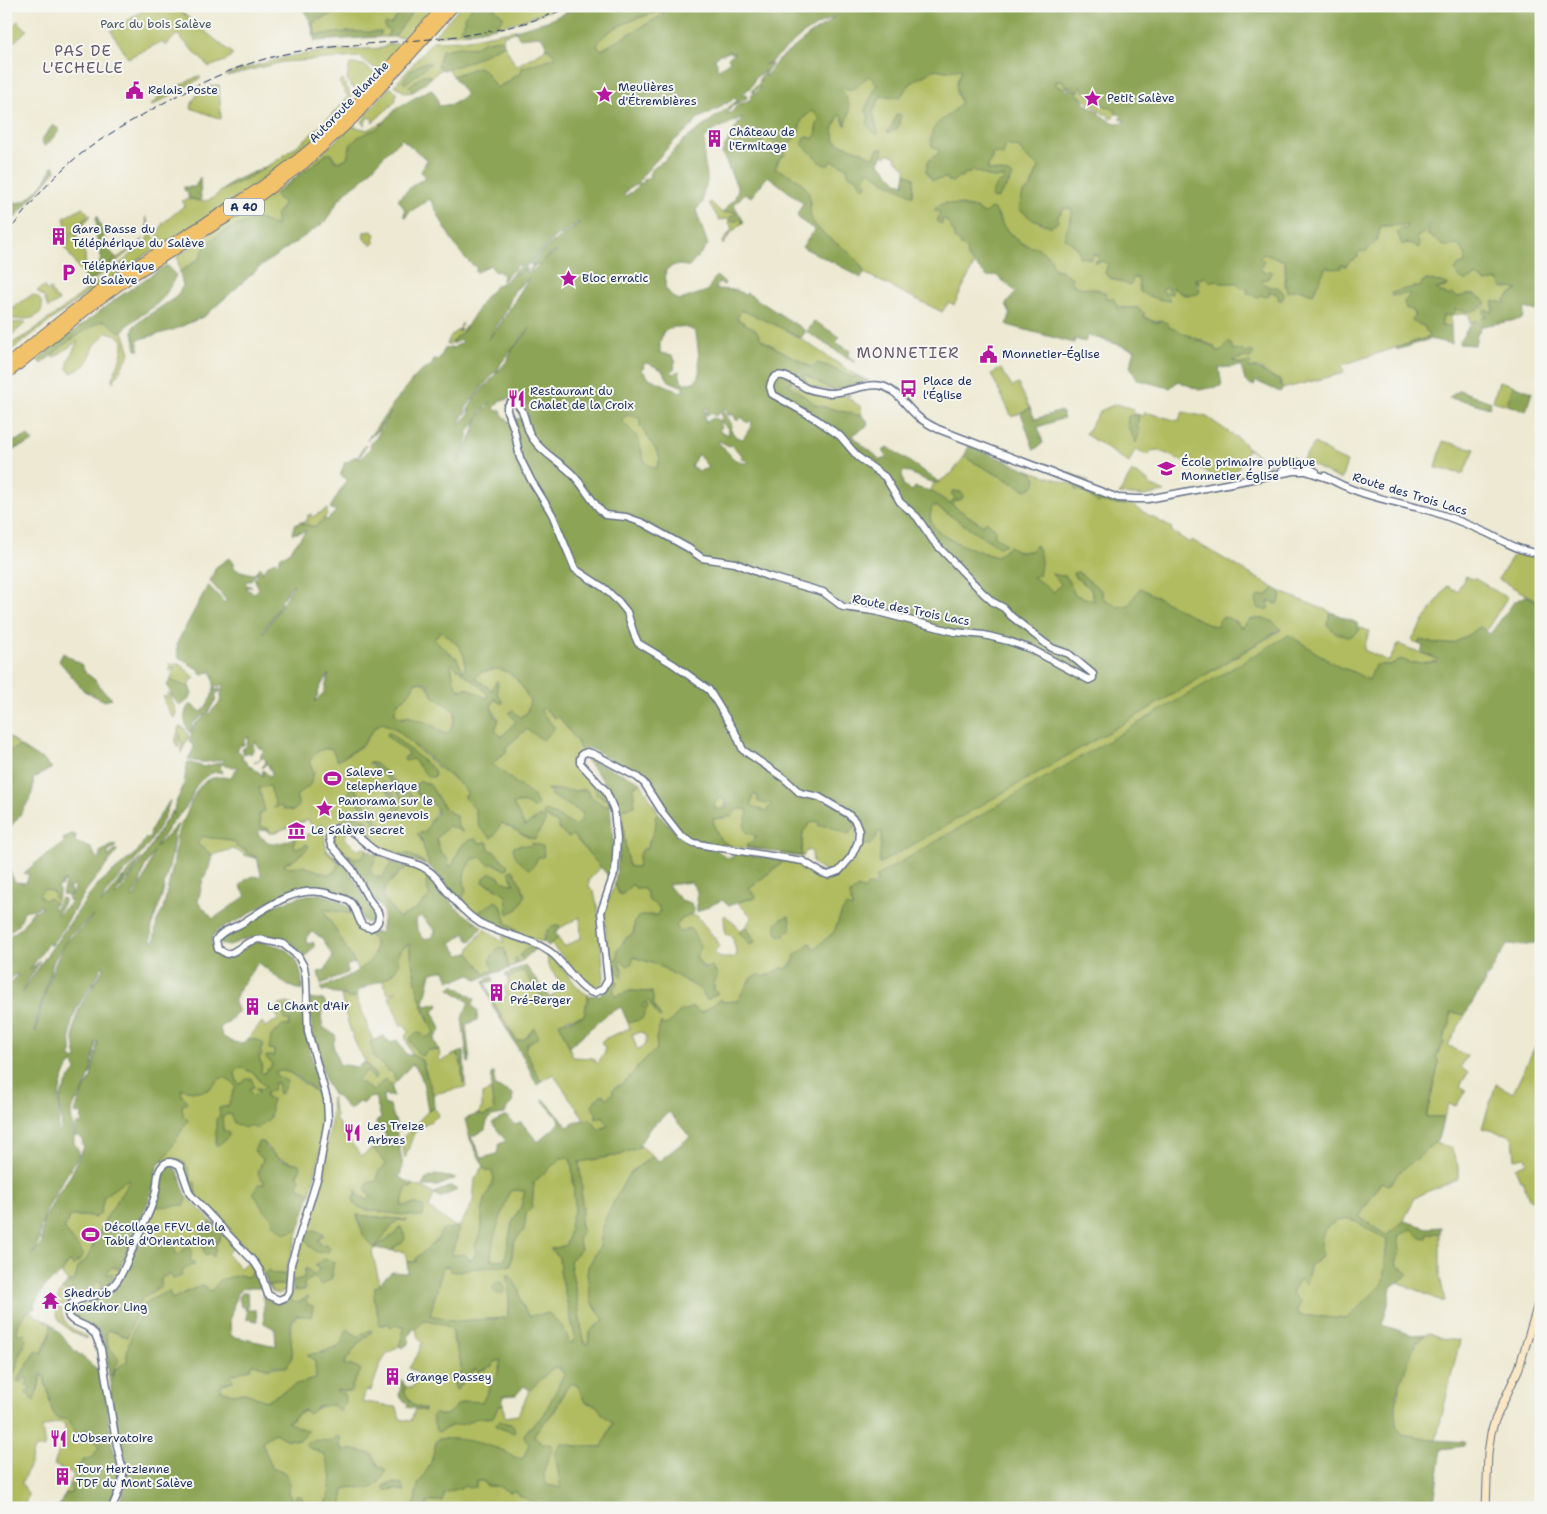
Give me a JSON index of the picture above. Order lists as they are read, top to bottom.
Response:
{
  "streets": {
    "highway": ["Autoroute Blanche", "A 40"],
    "street": ["Route des Trois Lacs"]
  },
  "districts": ["PAS DE L'ECHELLE", "MONNETIER"],
  "parks": ["Parc du bois Salève"],
  "places": {
    "public building": ["Relais Poste", "Monnetier-Église"],
    "place": [
      "Meulières d'Étrembières",
      "Petit Salève",
      "Bloc erratic",
      "Panorama sur le bassin genevois"
    ],
    "building": [
      "Château de l'Ermitage",
      "Gare Basse du Téléphérique du Salève",
      "Chalet de Pré-Berger",
      "Le Chant d'Air",
      "Grange Passey",
      "Tour Hertzienne TDF du Mont Salève"
    ],
    "parking": ["Téléphérique du Salève"],
    "bus stop": ["Place de l'Église"],
    "restaurant": ["Restaurant du Chalet de la Croix", "Les Treize Arbres", "L'Observatoire"],
    "school or university": ["École primaire publique Monnetier Église"],
    "sports": ["Saleve - telepherique", "Décollage FFVL de la Table d'Orientation"],
    "museum": ["Le Salève secret"],
    "temple": ["Shedrub Choekhor Ling"]
  }
}
